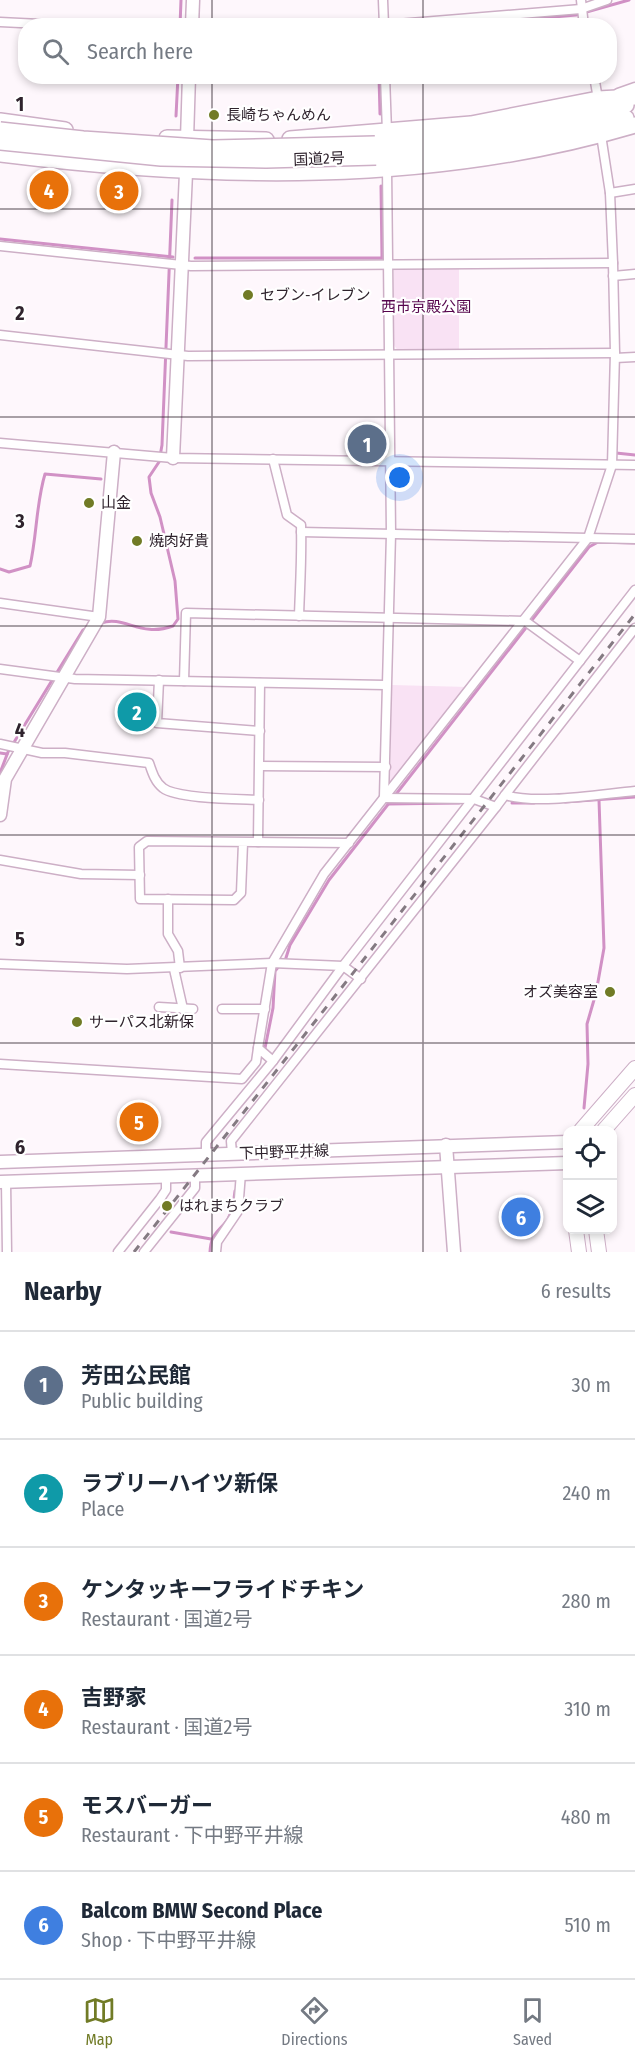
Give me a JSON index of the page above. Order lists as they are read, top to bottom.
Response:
{
  "streets": {
    "highway": ["国道2号"],
    "street": ["下中野平井線"]
  },
  "parks": ["西市京殿公園"],
  "places": [
    "長崎ちゃんめん",
    "セブン-イレブン",
    "山金",
    "焼肉好貴",
    "オズ美容室",
    "サーパス北新保",
    "はれまちクラブ"
  ],
  "page": {
    "search": "Search here",
    "pins": [
      "4",
      "3",
      "1",
      "2",
      "5",
      "6"
    ],
    "heading": ["Nearby", "6 results"],
    "list": [
      {
        "mark": "1",
        "name": "芳田公民館",
        "note": "Public building",
        "value": "30 m"
      },
      {
        "mark": "2",
        "name": "ラブリーハイツ新保",
        "note": "Place",
        "value": "240 m"
      },
      {
        "mark": "3",
        "name": "ケンタッキーフライドチキン",
        "note": "Restaurant · 国道2号",
        "value": "280 m"
      },
      {
        "mark": "4",
        "name": "吉野家",
        "note": "Restaurant · 国道2号",
        "value": "310 m"
      },
      {
        "mark": "5",
        "name": "モスバーガー",
        "note": "Restaurant · 下中野平井線",
        "value": "480 m"
      },
      {
        "mark": "6",
        "name": "Balcom BMW Second Place",
        "note": "Shop · 下中野平井線",
        "value": "510 m"
      }
    ],
    "nav": ["Map", "Directions", "Saved"]
  },
  "grid": {
    "rows": [
      "1",
      "2",
      "3",
      "4",
      "5",
      "6"
    ]
  }
}
